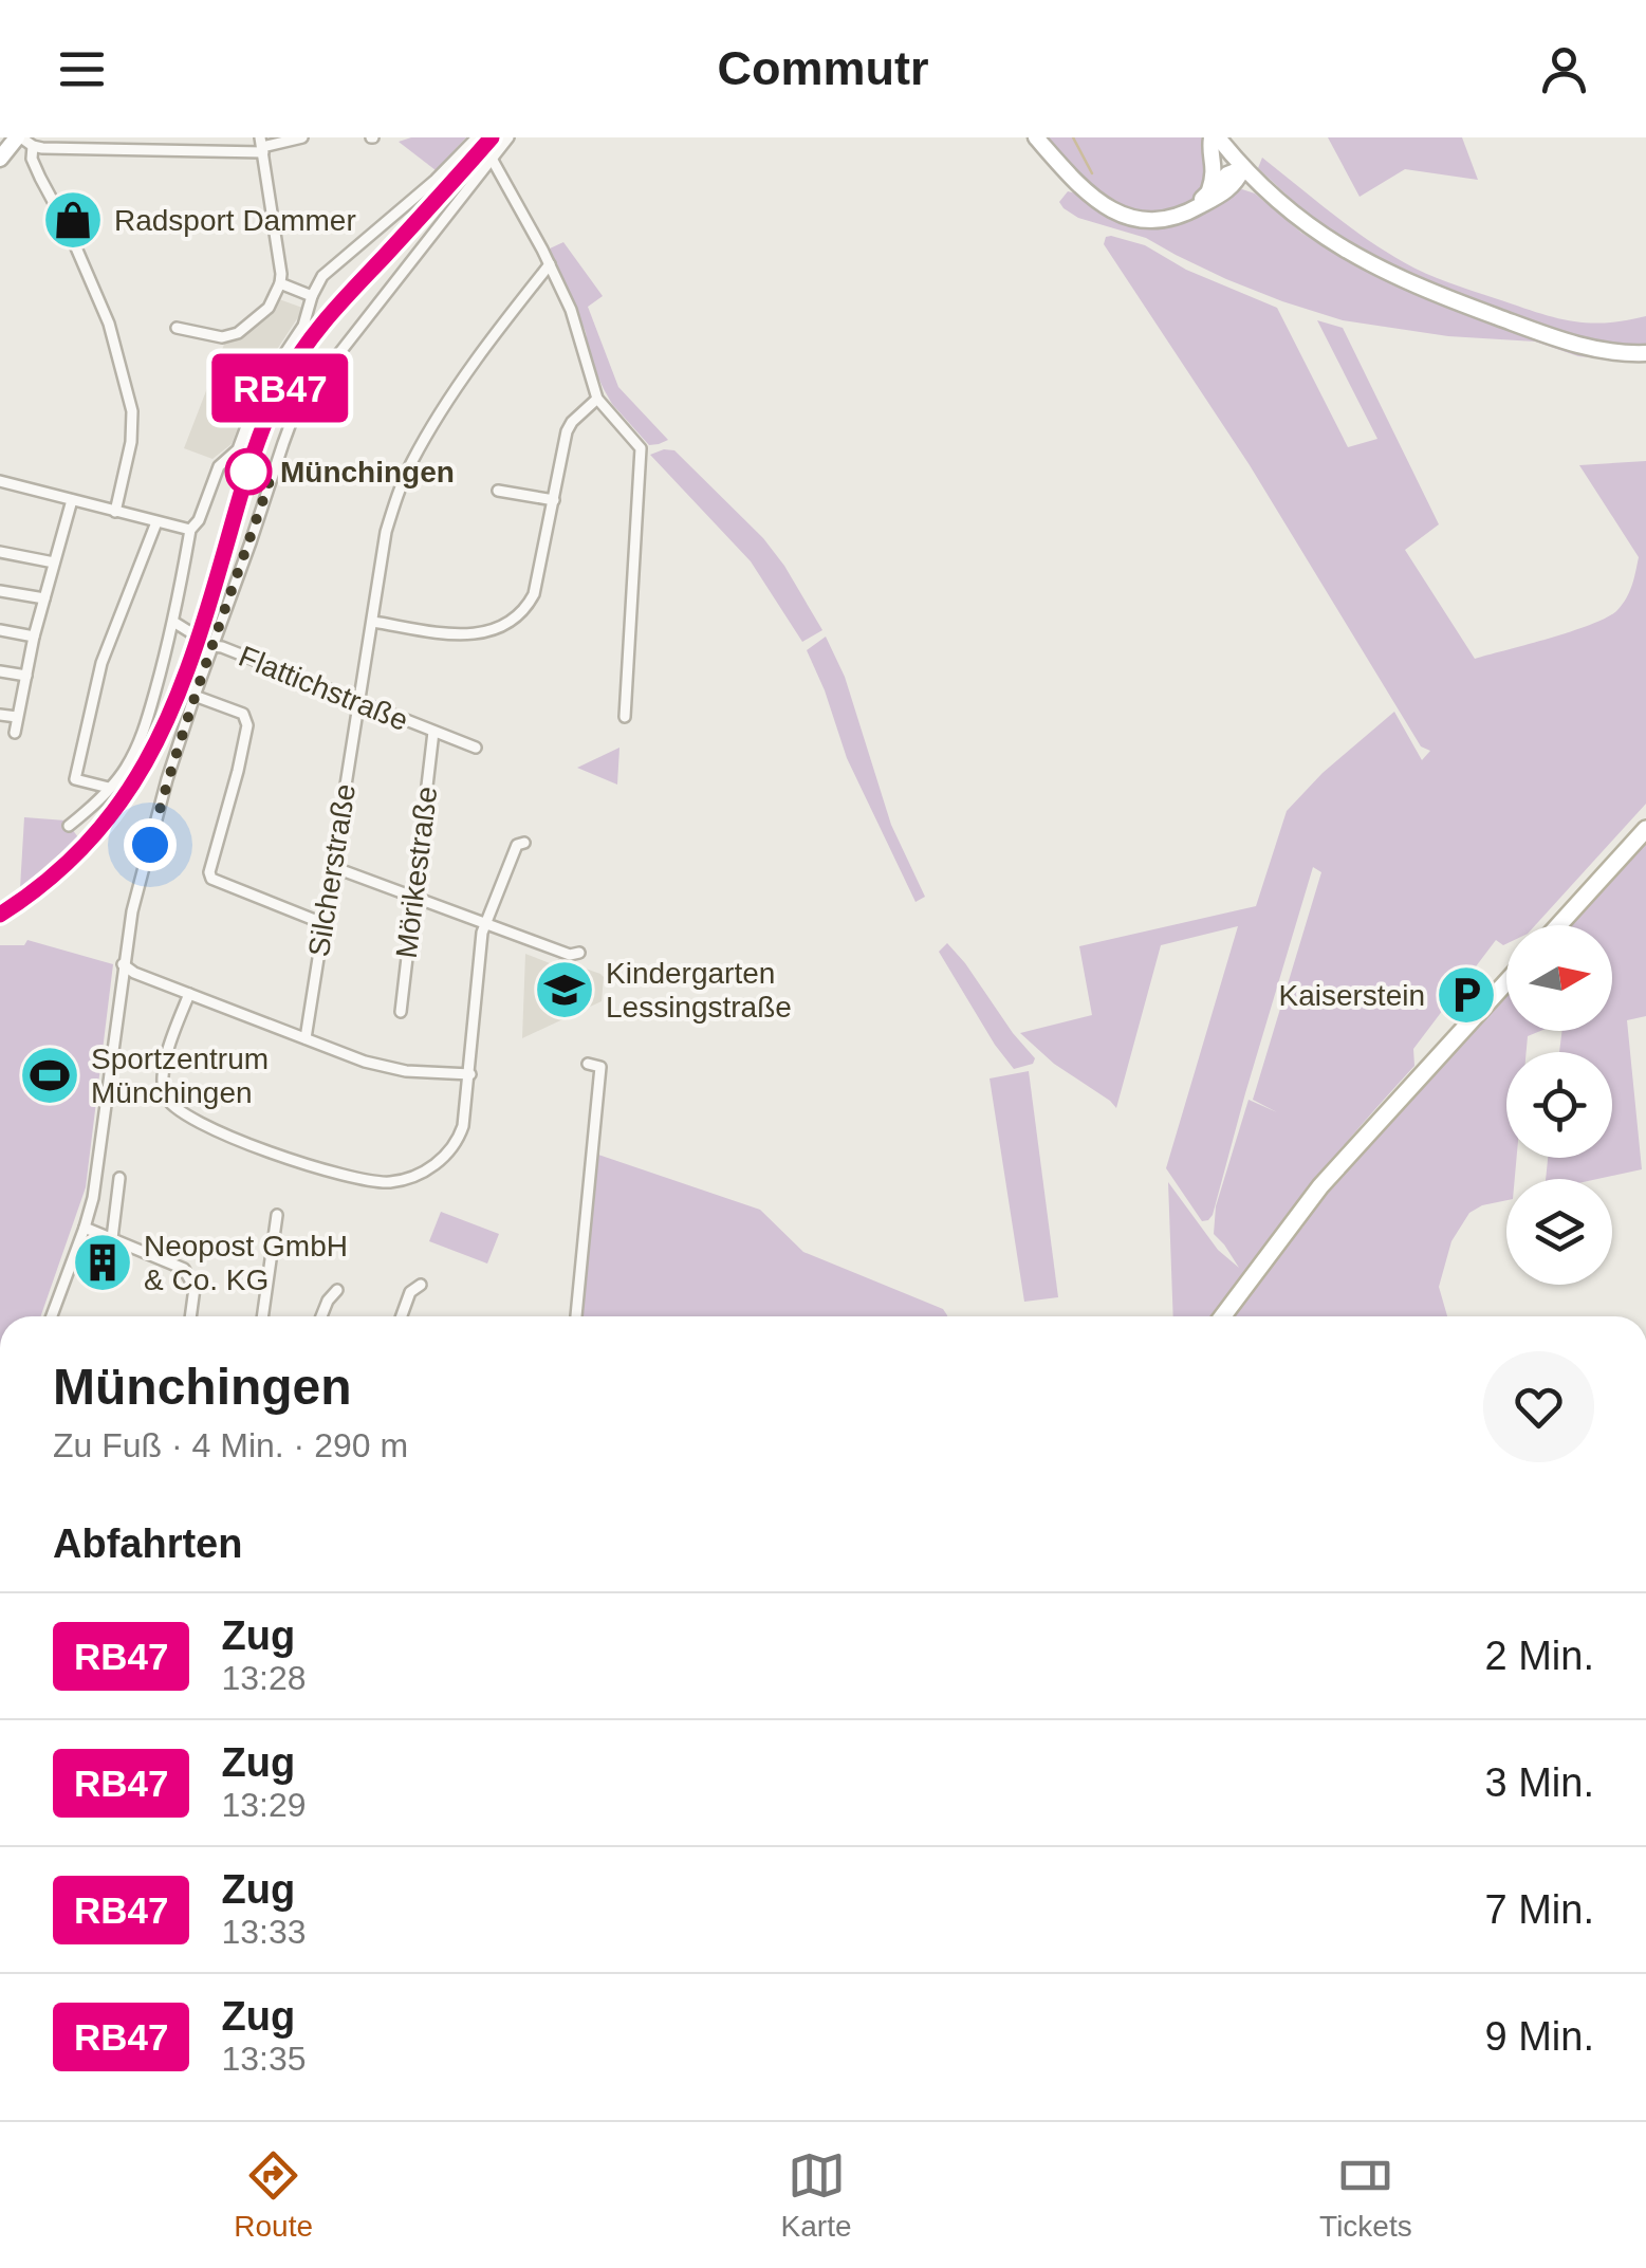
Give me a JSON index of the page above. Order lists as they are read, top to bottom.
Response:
{
  "streets": {
    "street": ["Flattichstraße", "Silcherstraße", "Mörikestraße"]
  },
  "crossings": [
    ["Flattichstraße", "Silcherstraße"],
    ["Flattichstraße", "Mörikestraße"]
  ],
  "places": {
    "shop": ["Radsport Dammer"],
    "other": ["Münchingen"],
    "school or university": ["Kindergarten Lessingstraße"],
    "parking": ["Kaiserstein"],
    "sports": ["Sportzentrum Münchingen"],
    "building": ["Neopost GmbH & Co. KG"]
  },
  "north": "right",
  "page": {
    "header": "Commutr",
    "on_map": "RB47",
    "heading": [
      ["Münchingen", "Zu Fuß · 4 Min. · 290 m"],
      "Abfahrten"
    ],
    "list": [
      {
        "mark": "RB47",
        "name": "Zug",
        "note": "13:28",
        "value": "2 Min."
      },
      {
        "mark": "RB47",
        "name": "Zug",
        "note": "13:29",
        "value": "3 Min."
      },
      {
        "mark": "RB47",
        "name": "Zug",
        "note": "13:33",
        "value": "7 Min."
      },
      {
        "mark": "RB47",
        "name": "Zug",
        "note": "13:35",
        "value": "9 Min."
      }
    ],
    "tabs": ["Route", "Karte", "Tickets"]
  }
}
